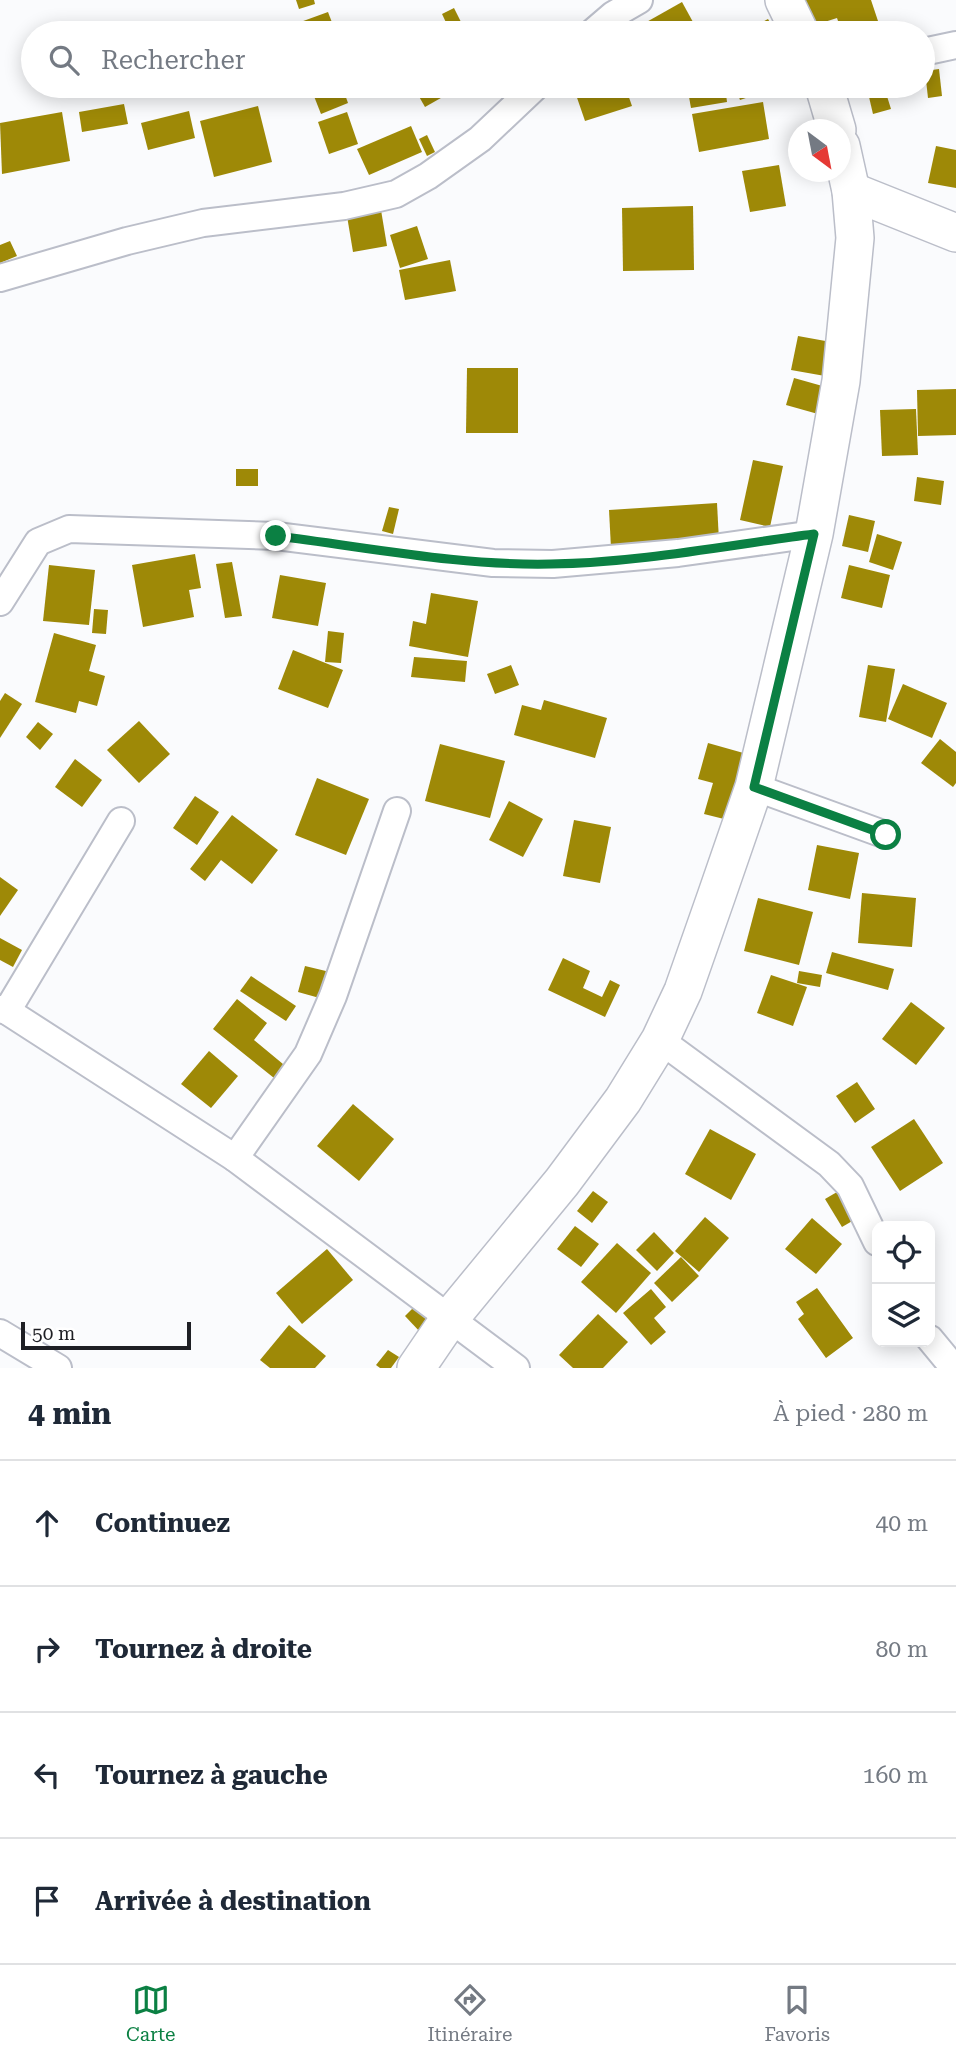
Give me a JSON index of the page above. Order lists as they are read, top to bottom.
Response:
{
  "scale_bar": "50 m",
  "north": "bottom right",
  "page": {
    "search": "Rechercher",
    "scale": "50 m",
    "heading": ["4 min", "À pied · 280 m"],
    "list": [
      ["Continuez", "40 m"],
      ["Tournez à droite", "80 m"],
      ["Tournez à gauche", "160 m"],
      "Arrivée à destination"
    ],
    "nav": ["Carte", "Itinéraire", "Favoris"]
  }
}
